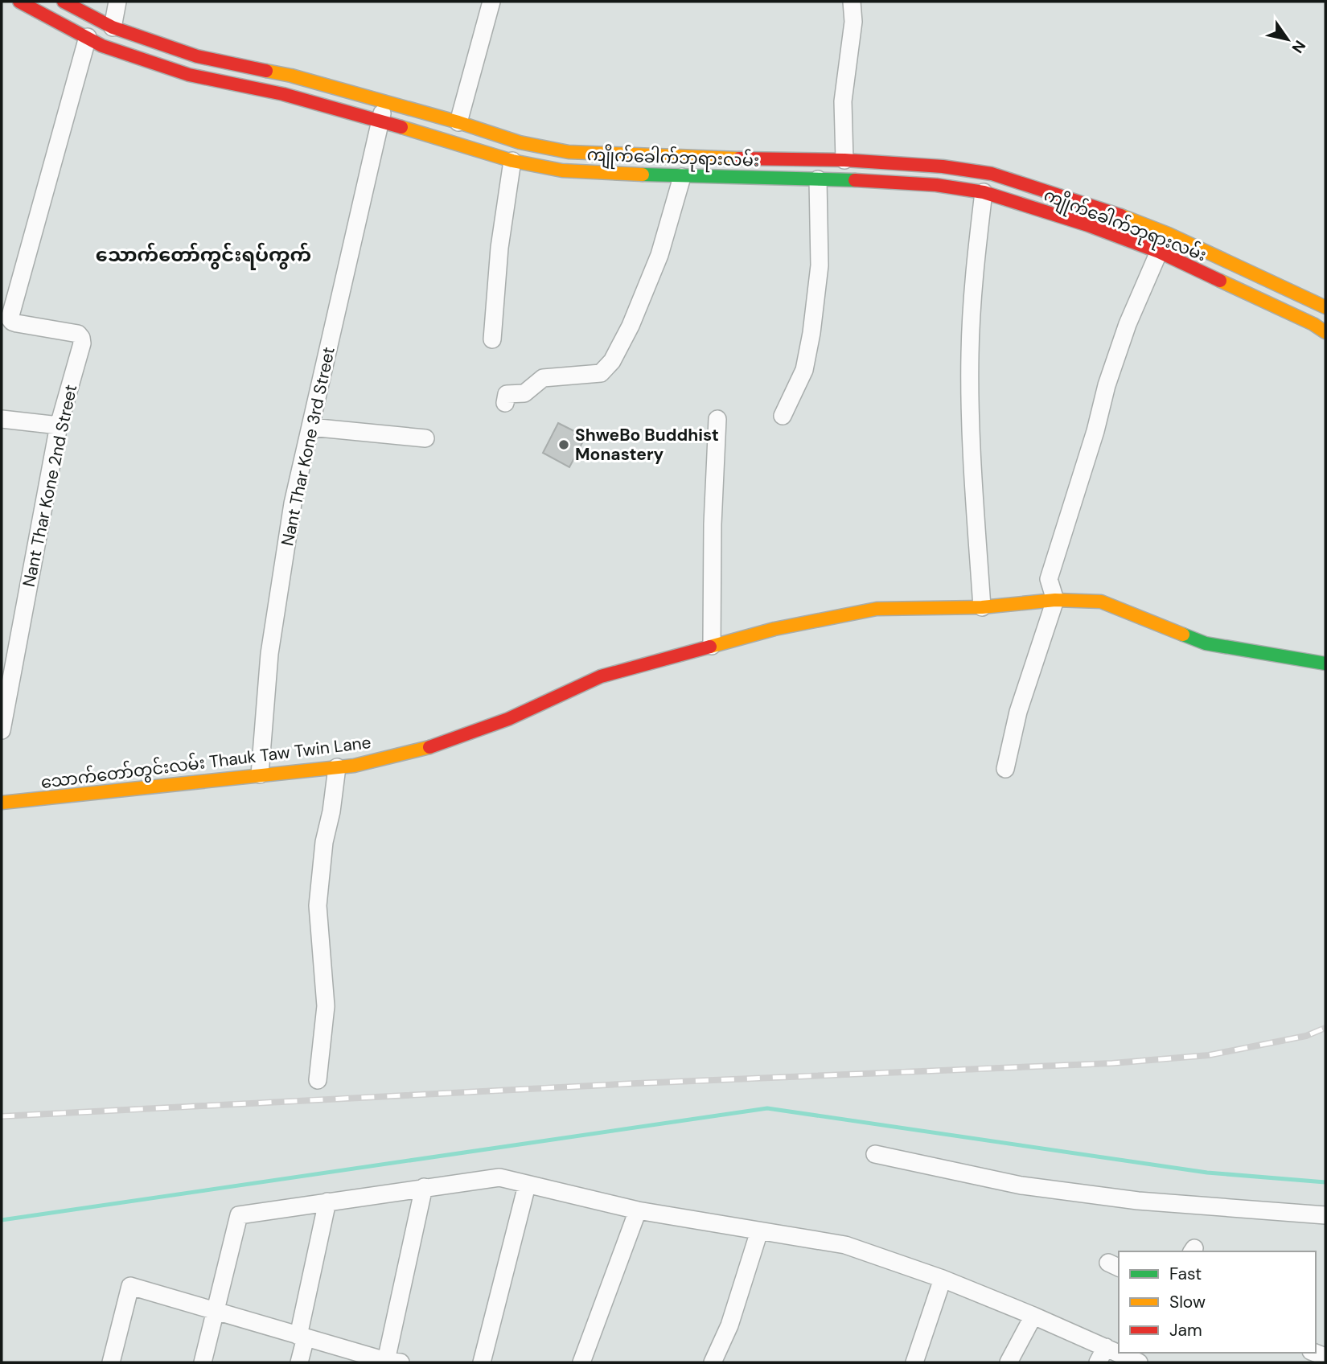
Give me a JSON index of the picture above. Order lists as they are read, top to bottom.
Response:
{
  "streets": {
    "main road": ["ကျိုက်ခေါက်ဘုရားလမ်း", "သောက်တော်တွင်းလမ်း Thauk Taw Twin Lane"],
    "street": ["Nant Thar Kone 3rd Street", "Nant Thar Kone 2nd Street"]
  },
  "crossings": [
    ["ကျိုက်ခေါက်ဘုရားလမ်း", "Nant Thar Kone 3rd Street"],
    ["ကျိုက်ခေါက်ဘုရားလမ်း", "Nant Thar Kone 2nd Street"],
    ["Nant Thar Kone 3rd Street", "သောက်တော်တွင်းလမ်း Thauk Taw Twin Lane"]
  ],
  "districts": ["သောက်တော်ကွင်းရပ်ကွက်"],
  "places": ["ShweBo Buddhist Monastery"],
  "legend": ["Fast", "Slow", "Jam"],
  "north": "bottom right"
}
